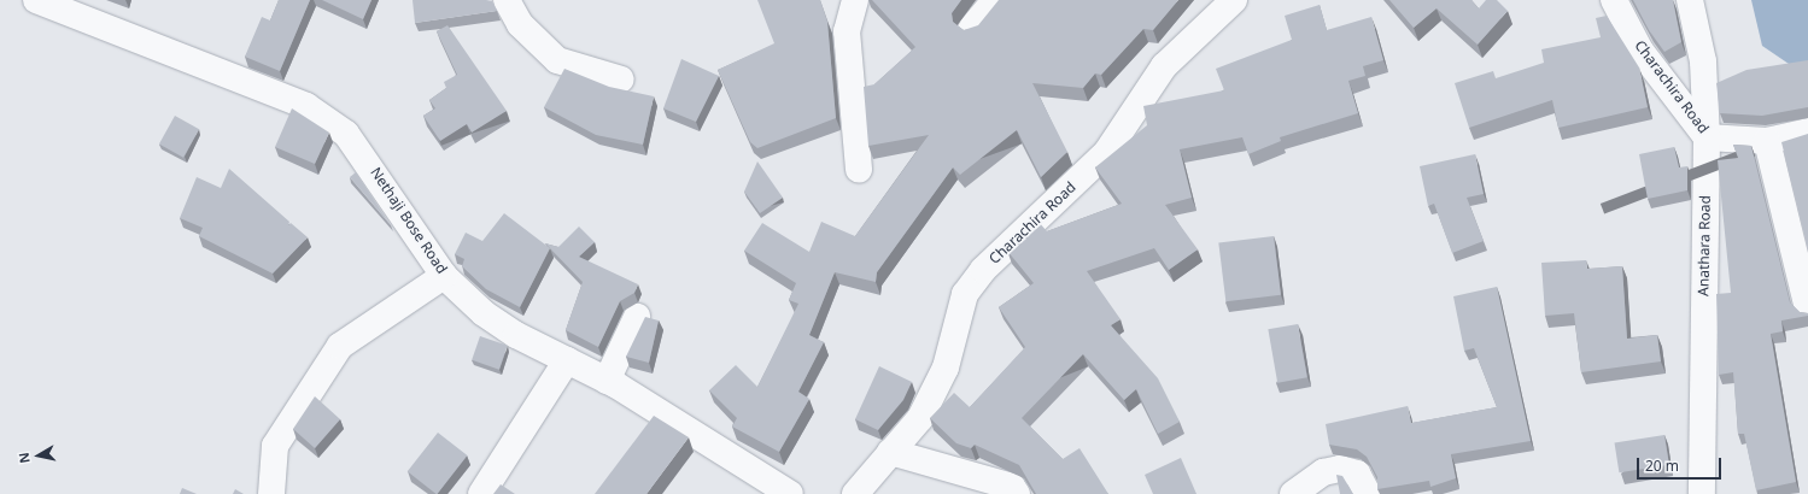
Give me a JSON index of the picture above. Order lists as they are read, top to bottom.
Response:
{
  "streets": {
    "street": ["Charachira Road", "Nethaji Bose Road", "Anathara Road"]
  },
  "crossings": [
    ["Charachira Road", "Anathara Road"]
  ],
  "scale_bar": "20 m",
  "north": "left"
}
